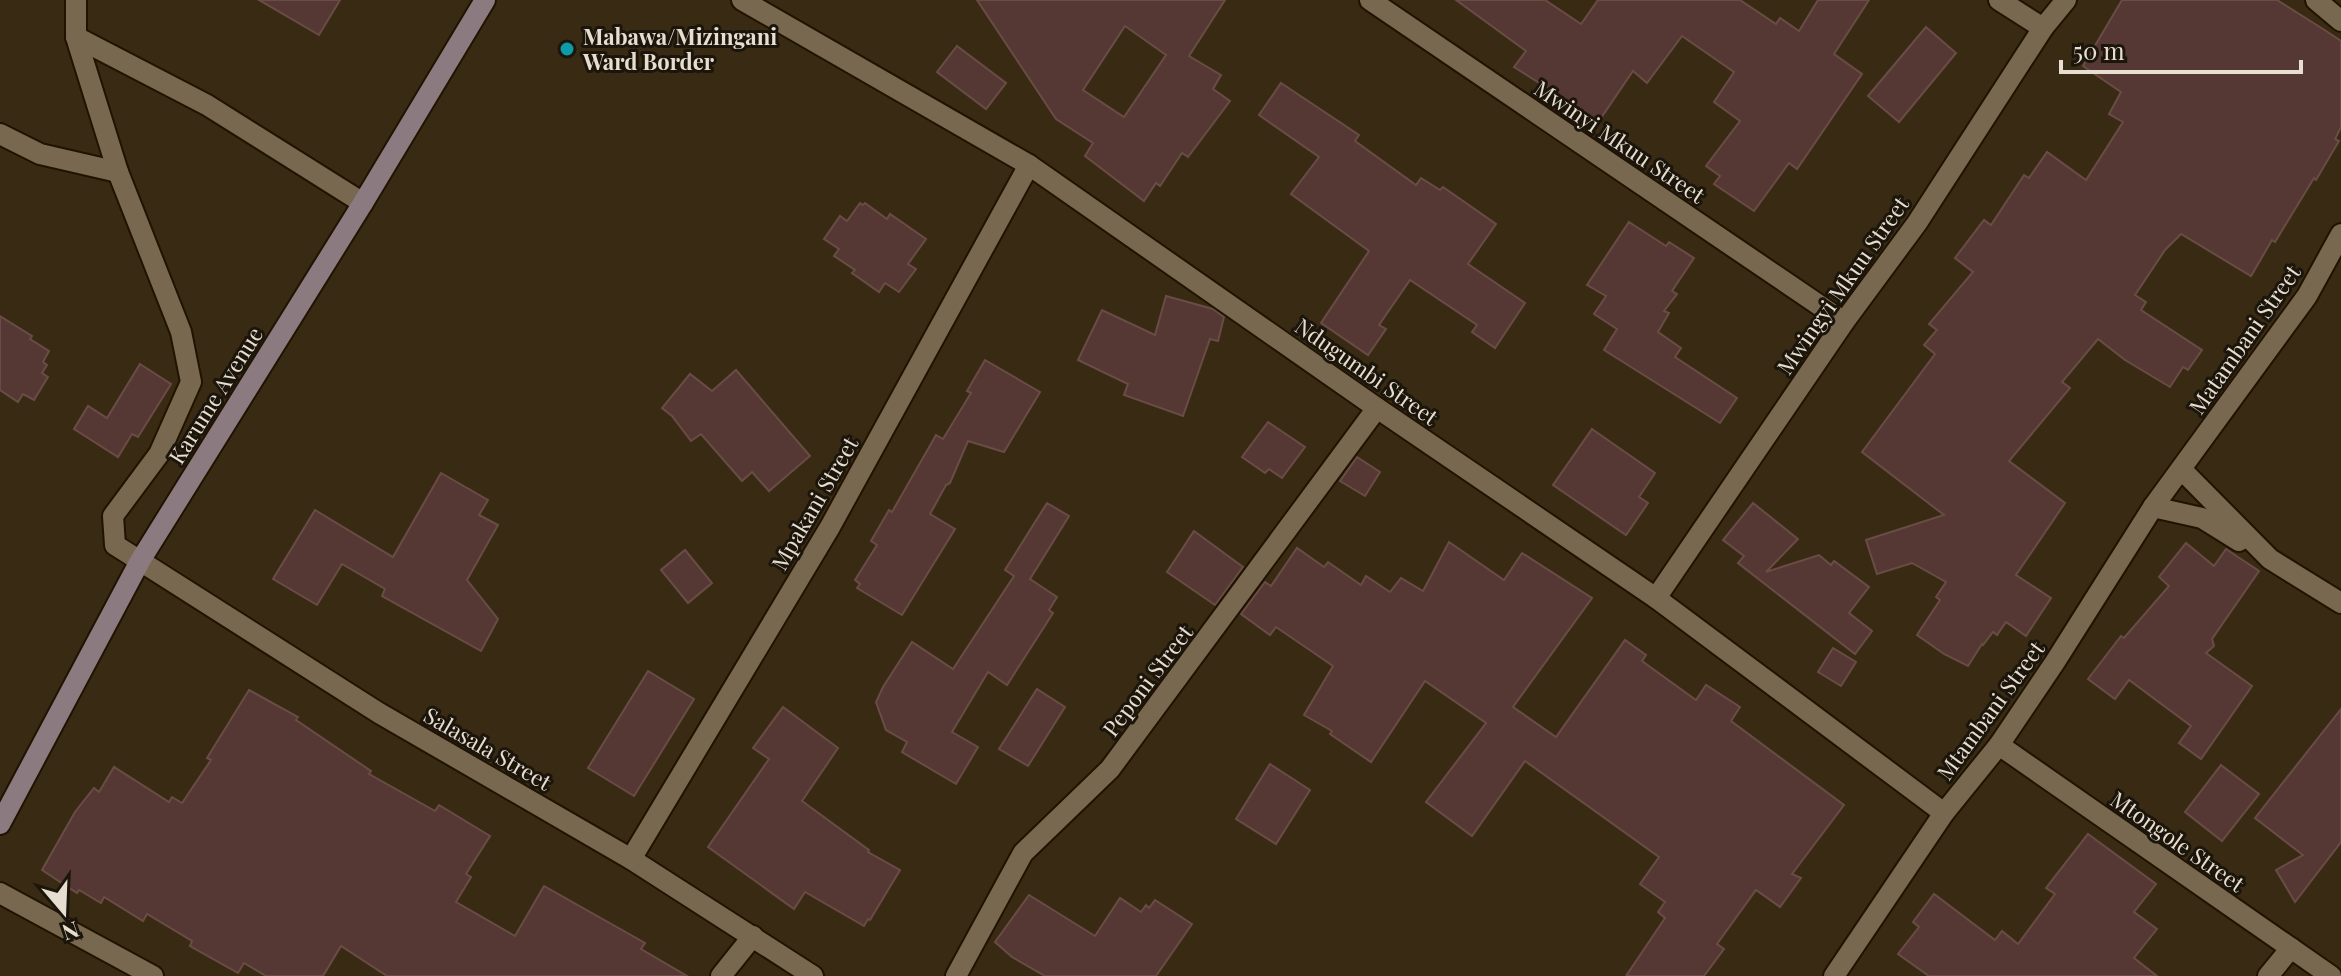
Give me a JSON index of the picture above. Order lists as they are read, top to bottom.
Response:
{
  "streets": {
    "main road": ["Karume Avenue"],
    "street": [
      "Mwinyi Mkuu Street",
      "Mwingyi Mkuu Street",
      "Matambani Street",
      "Ndugumbi Street",
      "Mpakani Street",
      "Peponi Street",
      "Mtambani Street",
      "Salasala Street",
      "Mtongole Street"
    ]
  },
  "crossings": [
    ["Mwinyi Mkuu Street", "Mwingyi Mkuu Street"],
    ["Mwingyi Mkuu Street", "Ndugumbi Street"],
    ["Matambani Street", "Mtambani Street"],
    ["Ndugumbi Street", "Mpakani Street"],
    ["Ndugumbi Street", "Peponi Street"],
    ["Ndugumbi Street", "Mtambani Street"],
    ["Karume Avenue", "Salasala Street"],
    ["Mpakani Street", "Salasala Street"],
    ["Mtambani Street", "Mtongole Street"]
  ],
  "places": ["Mabawa/Mizingani Ward Border"],
  "scale_bar": "50 m",
  "north": "bottom"
}
